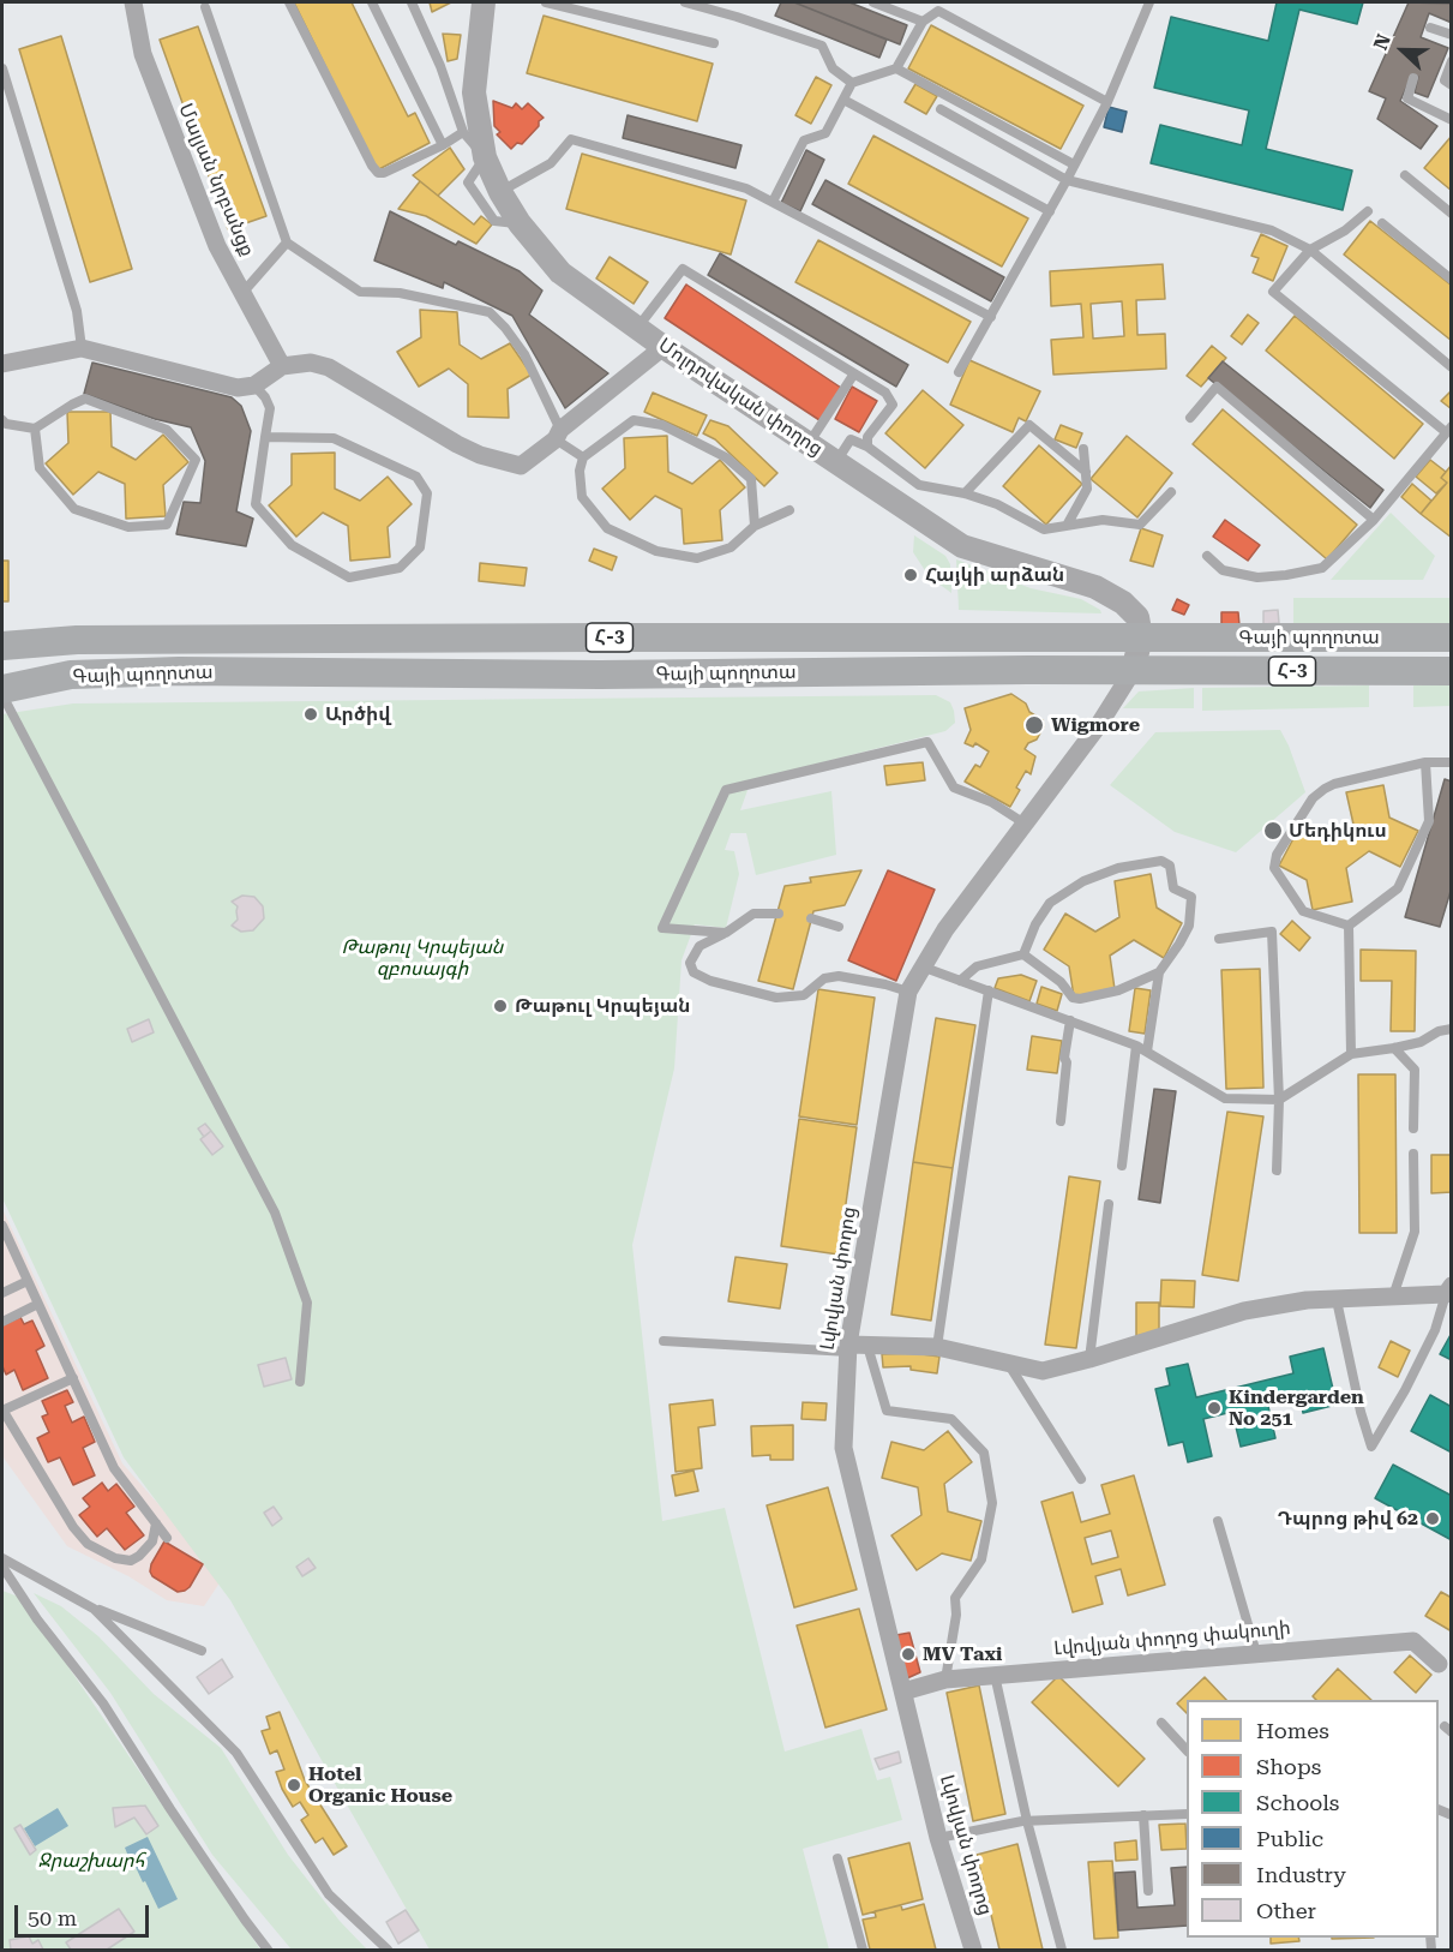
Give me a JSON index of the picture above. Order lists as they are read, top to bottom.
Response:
{
  "streets": {
    "main road": ["Հ-3", "Գայի պողոտա"],
    "street": [
      "Մալյան նրբանցք",
      "Մոլդովական փողոց",
      "Լվովյան փողոց",
      "Լվովյան փողոց փակուղի"
    ]
  },
  "crossings": [
    ["Մոլդովական փողոց", "Գայի պողոտա"],
    ["Գայի պողոտա", "Լվովյան փողոց"],
    ["Լվովյան փողոց", "Լվովյան փողոց փակուղի"]
  ],
  "parks": ["Թաթուլ Կրպեյան զբոսայգի", "Ջրաշխարհ"],
  "places": [
    "Հայկի արձան",
    "Արծիվ",
    "Wigmore",
    "Մեդիկուս",
    "Թաթուլ Կրպեյան",
    "Kindergarden No 251",
    "Դպրոց թիվ 62",
    "MV Taxi",
    "Hotel Organic House"
  ],
  "legend": [
    "Homes",
    "Shops",
    "Schools",
    "Public",
    "Industry",
    "Other"
  ],
  "scale_bar": "50 m",
  "north": "left"
}
